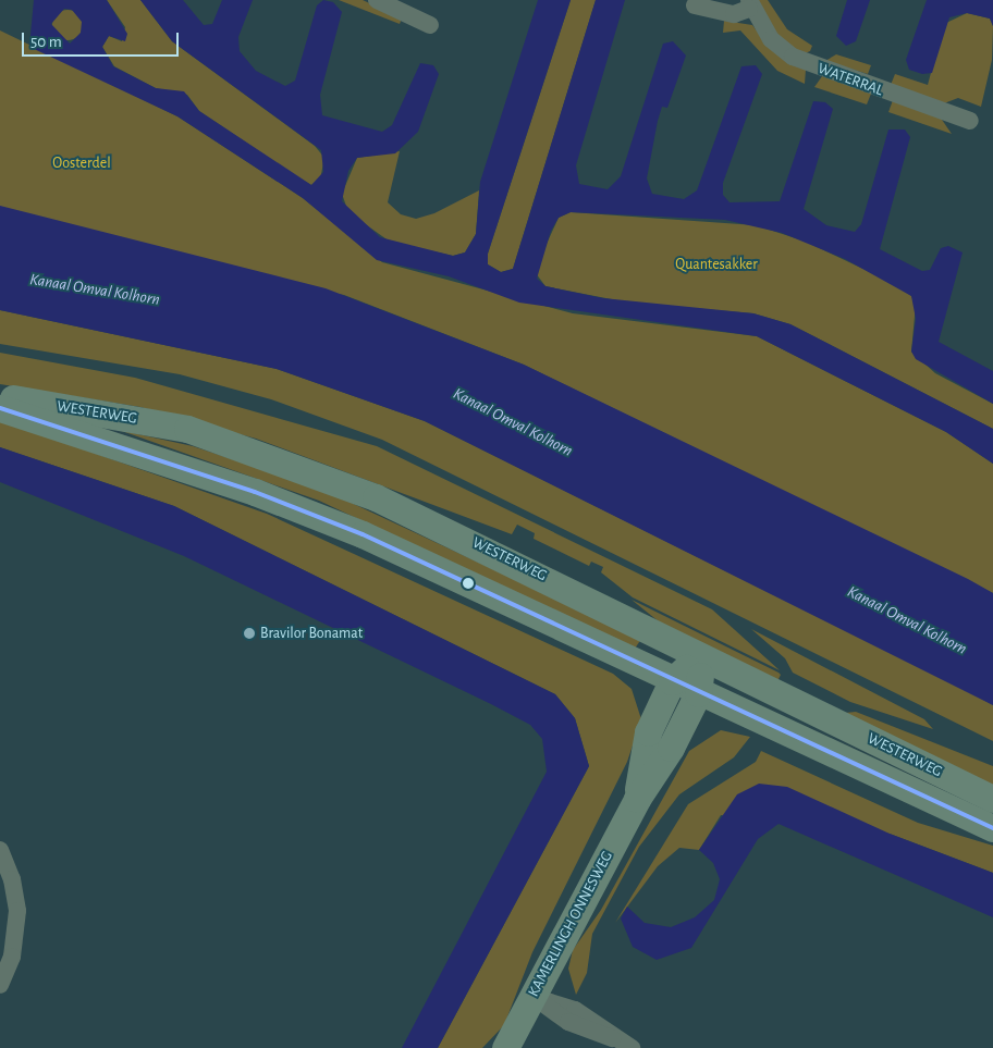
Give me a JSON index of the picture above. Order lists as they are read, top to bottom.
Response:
{
  "streets": {
    "main road": ["WESTERWEG", "KAMERLINGH ONNESWEG"],
    "street": ["WATERRAL"]
  },
  "crossings": [
    ["WESTERWEG", "KAMERLINGH ONNESWEG"]
  ],
  "water": ["Kanaal Omval Kolhorn"],
  "parks": ["Oosterdel", "Quantesakker"],
  "places": ["Bravilor Bonamat"],
  "scale_bar": "50 m"
}
